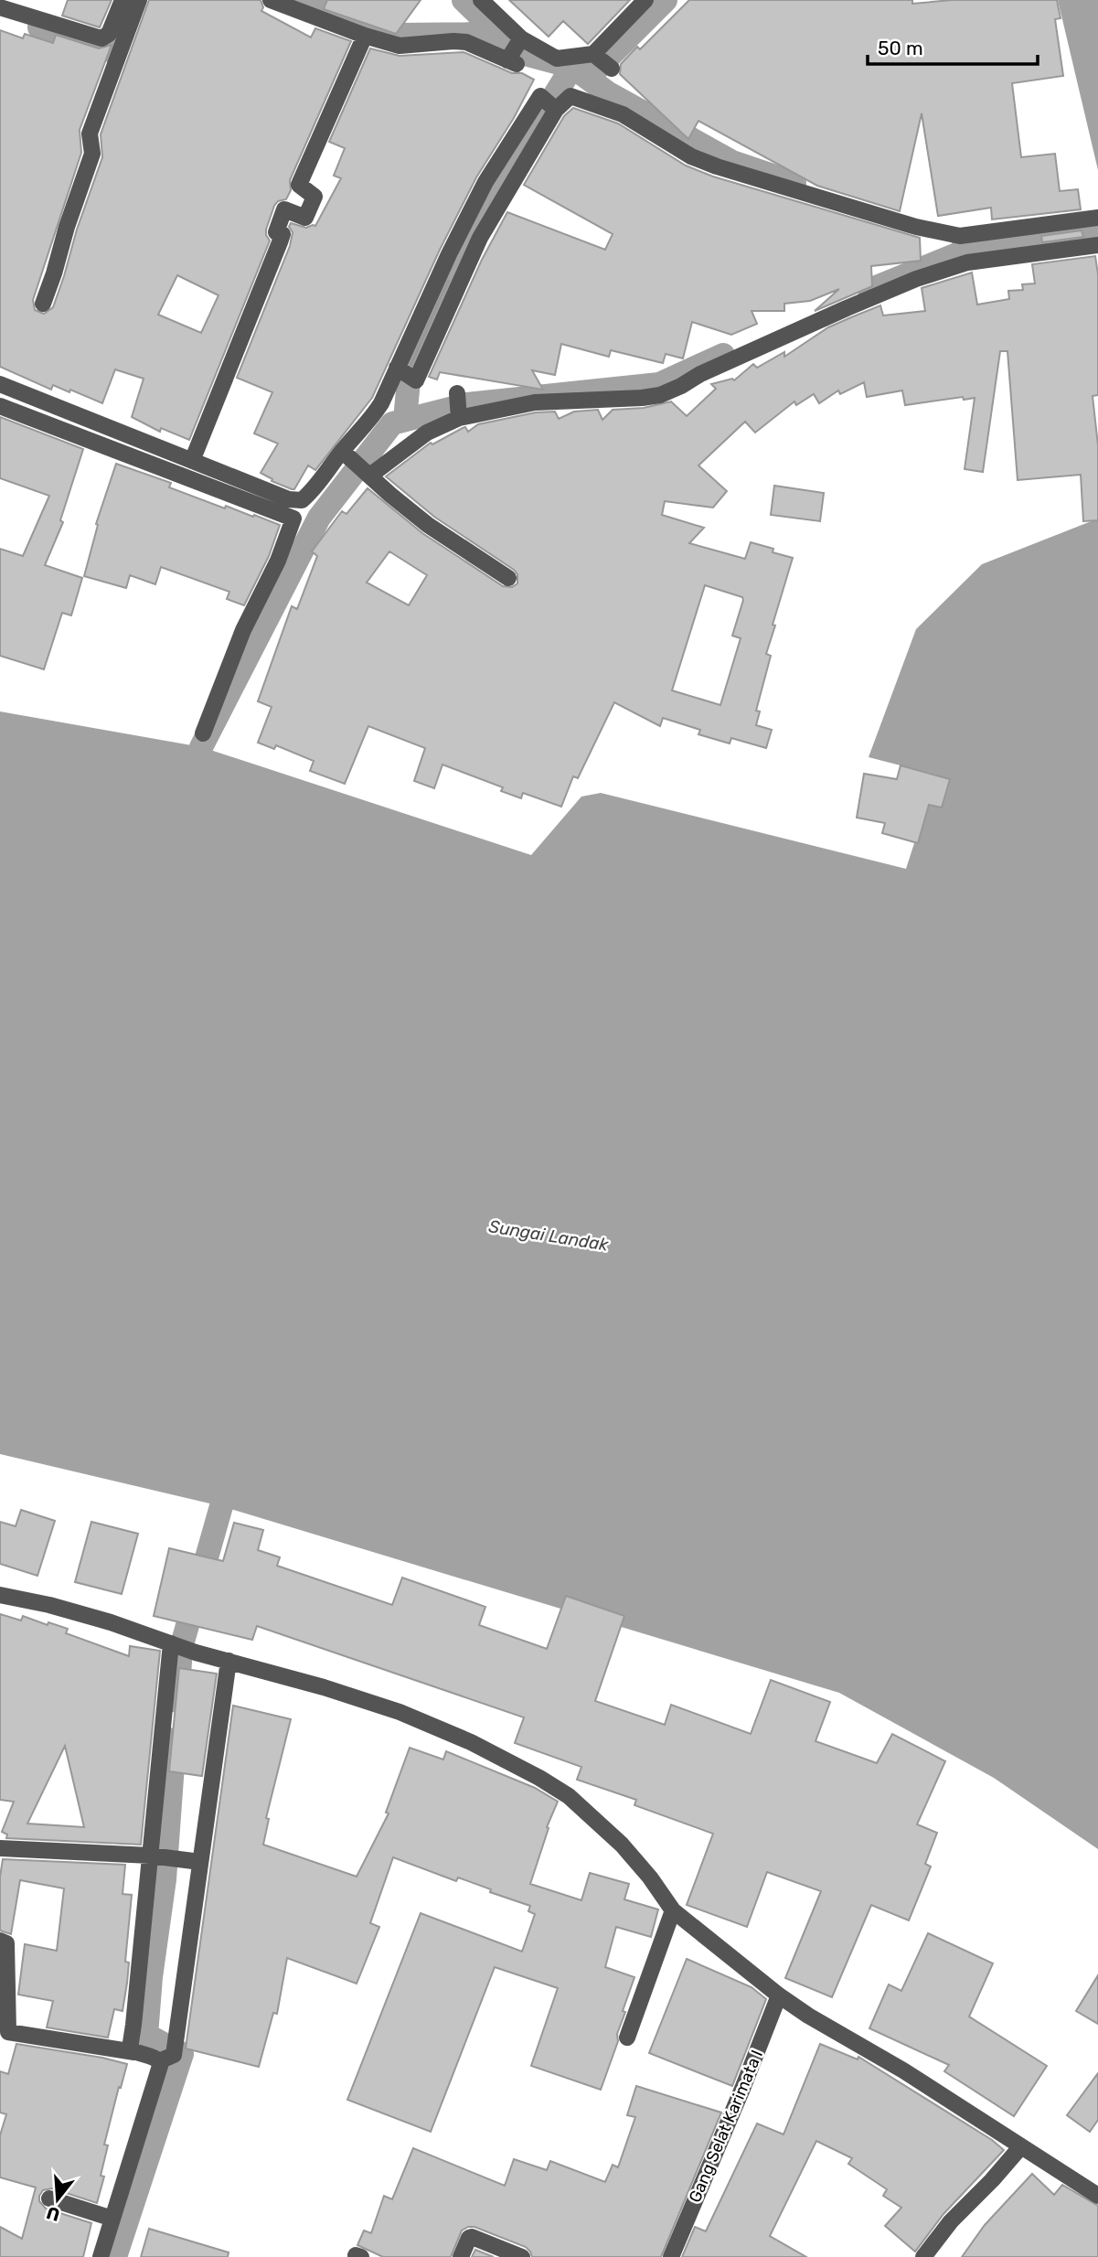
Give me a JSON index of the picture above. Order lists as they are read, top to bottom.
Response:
{
  "streets": {
    "street": ["Gang Selat Karimata I"]
  },
  "water": ["Sungai Landak"],
  "scale_bar": "50 m",
  "north": "bottom"
}
